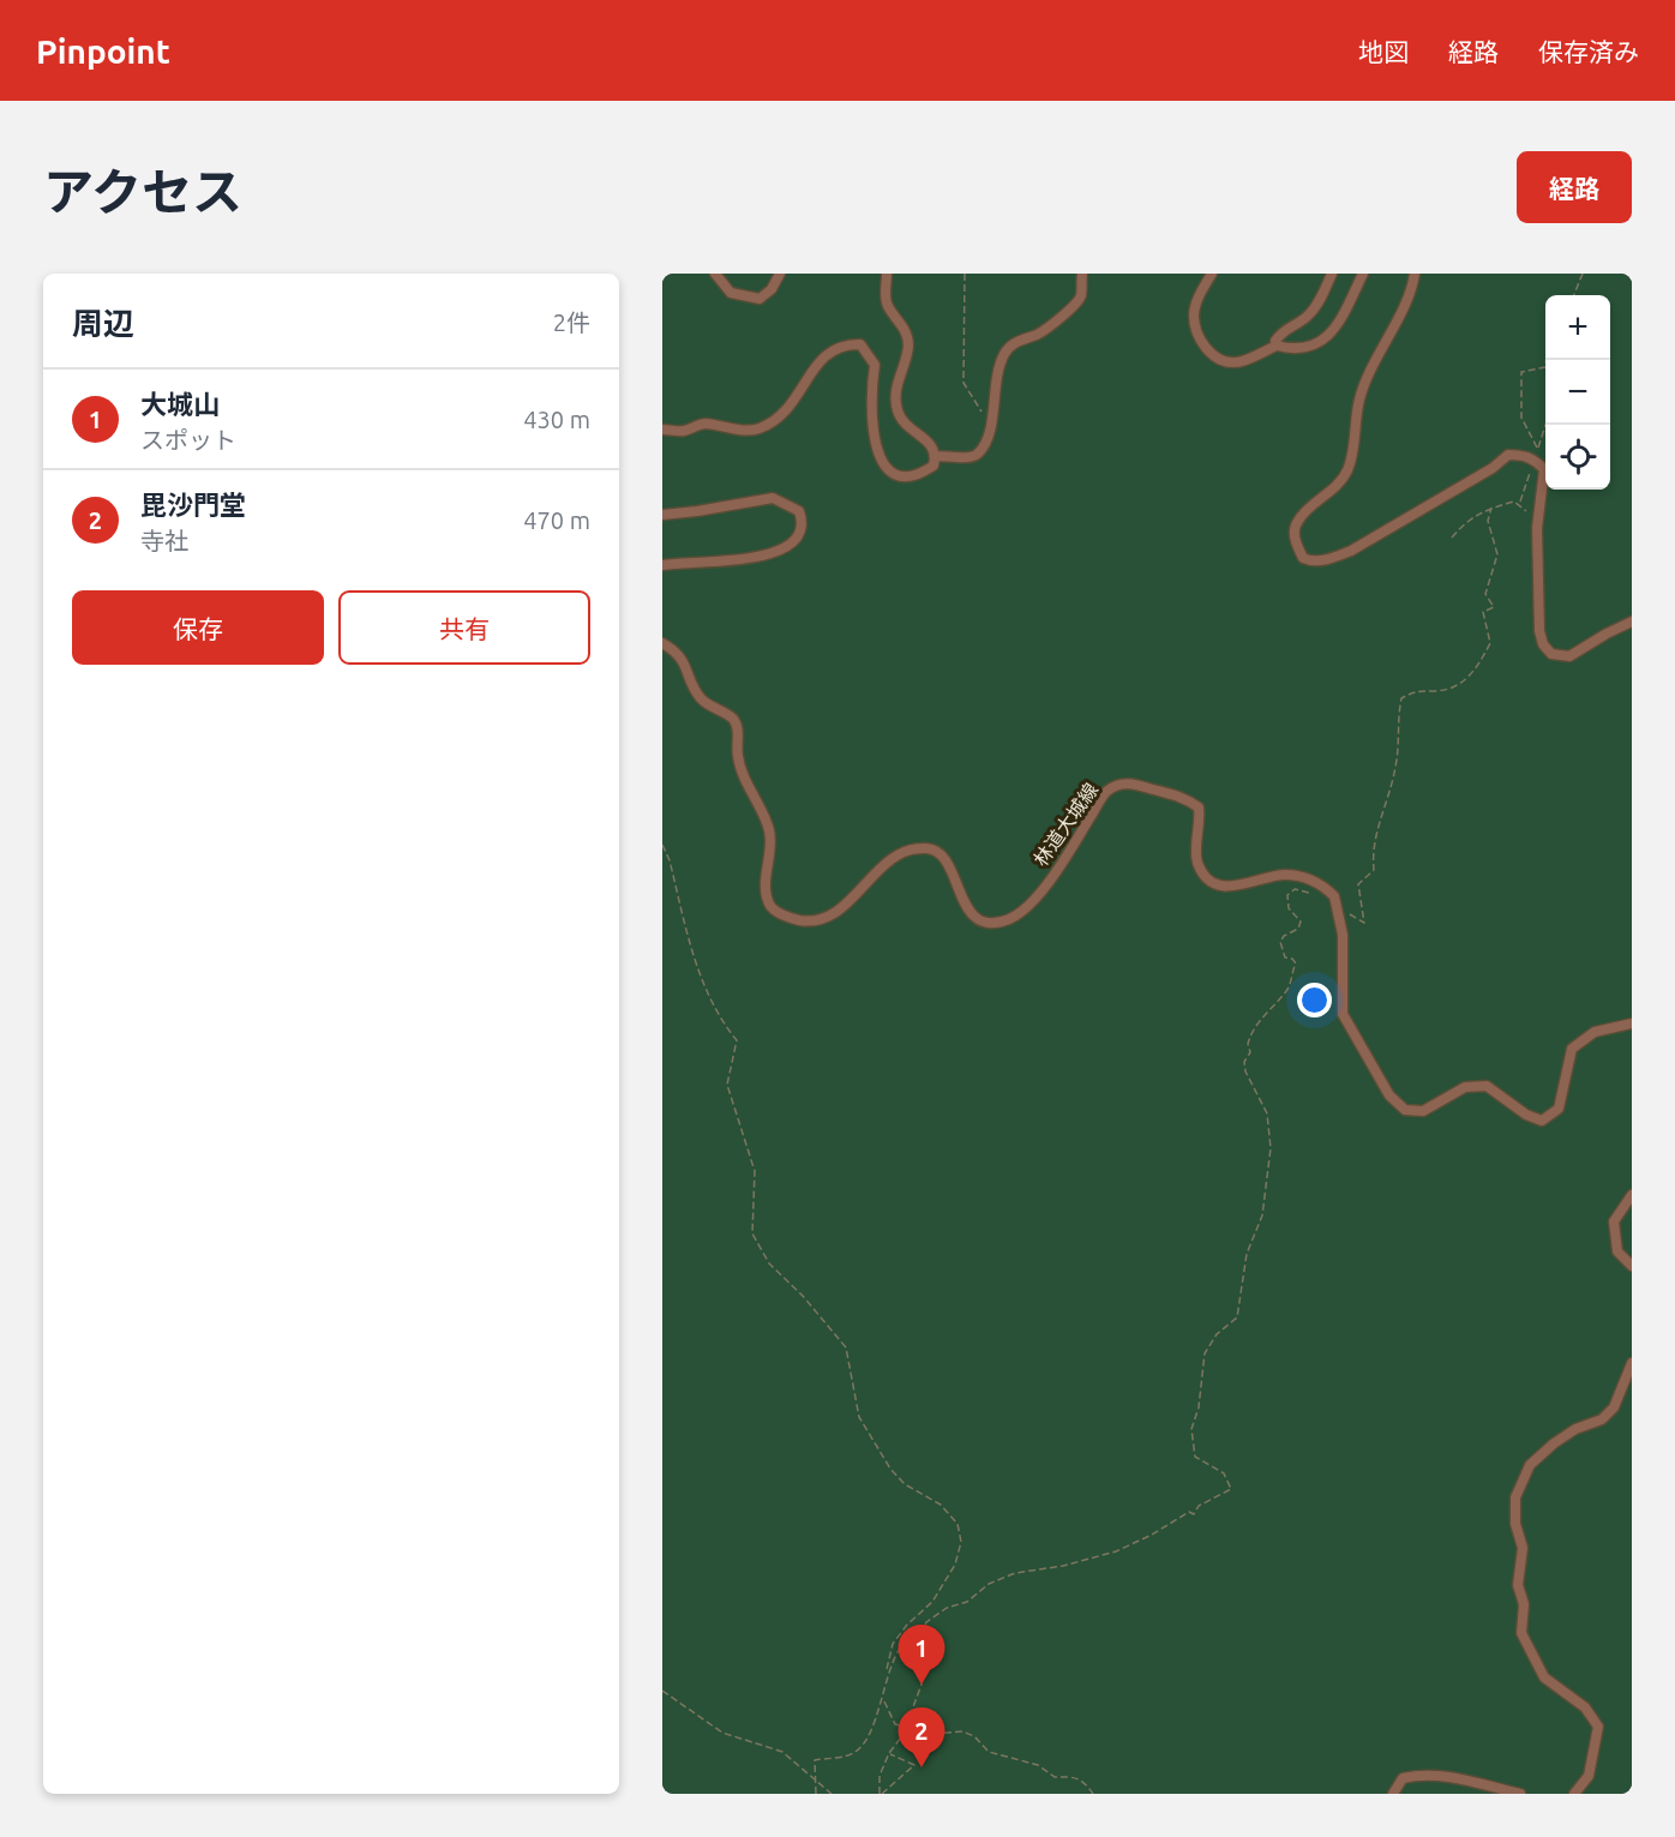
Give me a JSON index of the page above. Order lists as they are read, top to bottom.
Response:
{
  "streets": {
    "street": ["林道大城線"]
  },
  "page": {
    "header": "Pinpoint",
    "nav": ["地図", "経路", "保存済み"],
    "title": "アクセス",
    "buttons": [
      "経路",
      ["保存", "共有"]
    ],
    "heading": ["周辺", "2件"],
    "map_buttons": ["+", "−"],
    "list": [
      {
        "mark": "1",
        "name": "大城山",
        "note": "スポット",
        "value": "430 m"
      },
      {
        "mark": "2",
        "name": "毘沙門堂",
        "note": "寺社",
        "value": "470 m"
      }
    ],
    "pins": ["1", "2"]
  }
}
